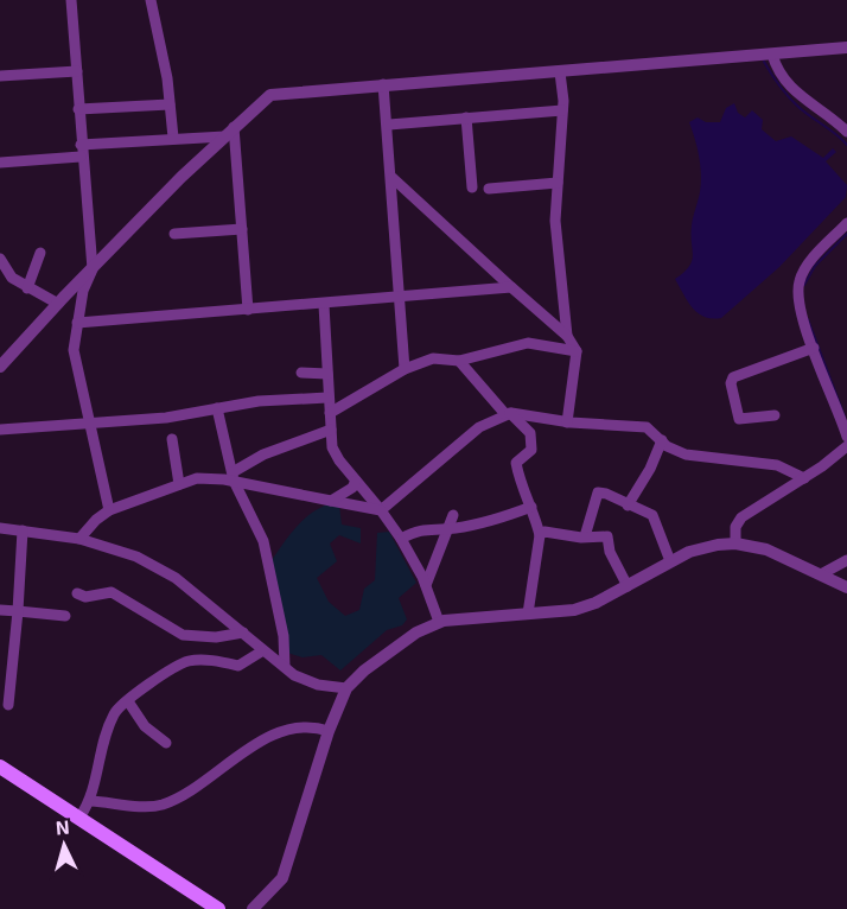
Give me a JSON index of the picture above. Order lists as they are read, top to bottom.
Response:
{
  "north": "top"
}
